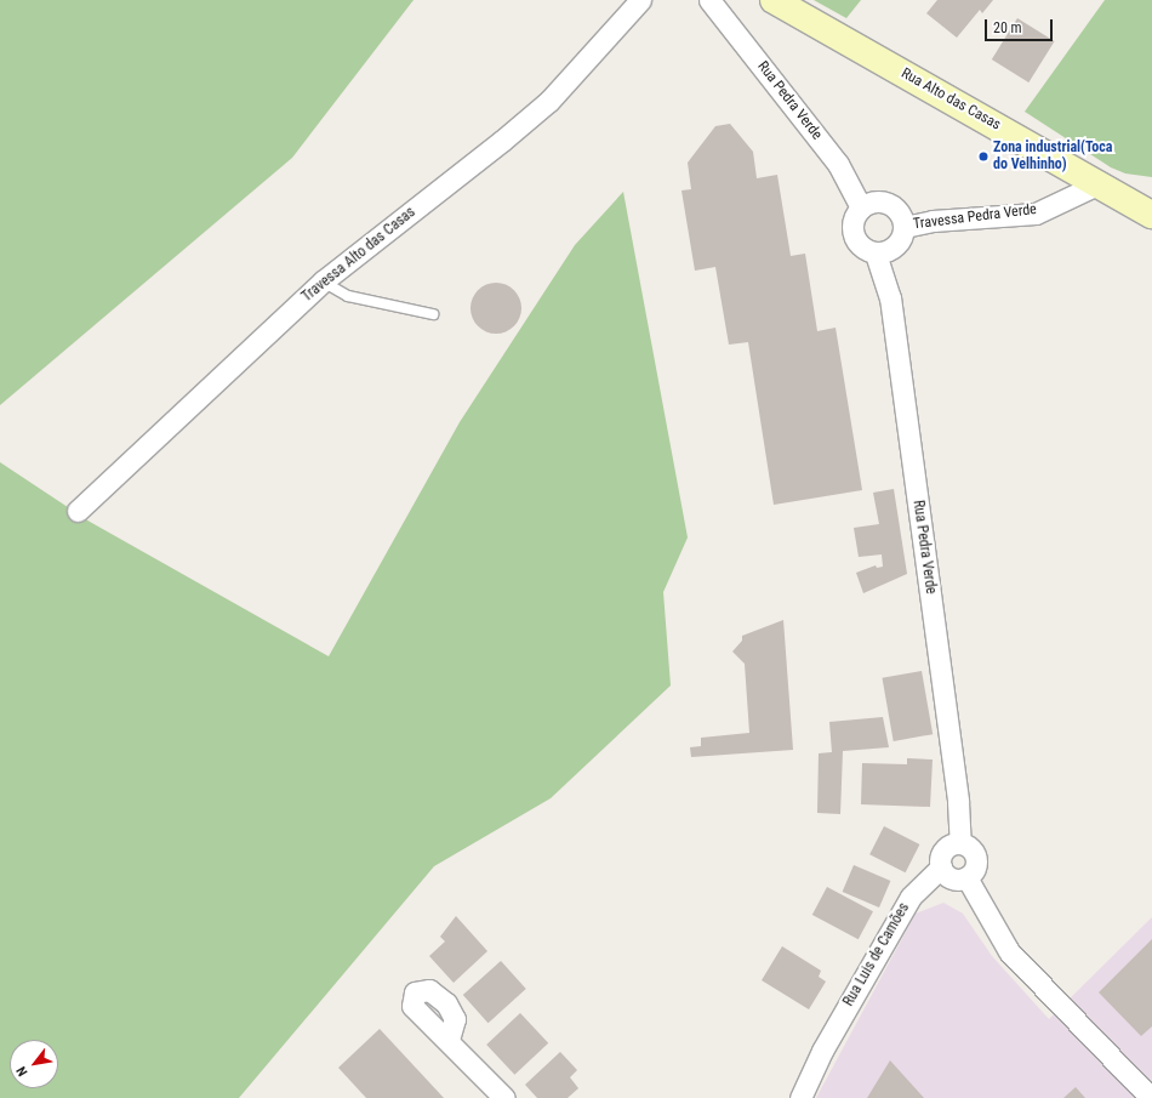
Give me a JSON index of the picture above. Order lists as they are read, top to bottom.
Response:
{
  "streets": {
    "main road": ["Rua Alto das Casas"],
    "street": [
      "Rua Pedra Verde",
      "Travessa Pedra Verde",
      "Travessa Alto das Casas",
      "Rua Luis de Camões"
    ]
  },
  "crossings": [
    ["Rua Alto das Casas", "Travessa Pedra Verde"],
    ["Rua Pedra Verde", "Travessa Pedra Verde"],
    ["Rua Pedra Verde", "Rua Luis de Camões"]
  ],
  "places": ["Zona industrial(Toca do Velhinho)"],
  "scale_bar": "20 m",
  "north": "bottom left"
}
